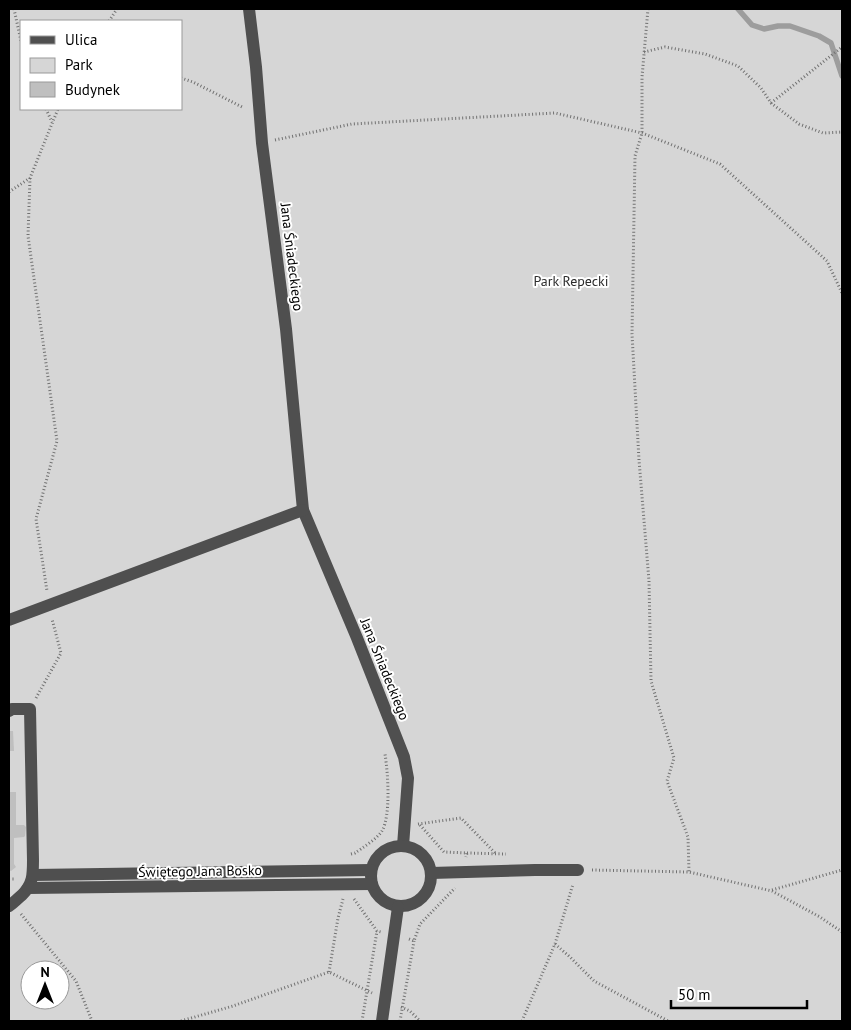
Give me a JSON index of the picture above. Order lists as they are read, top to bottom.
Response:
{
  "streets": {
    "lane": ["Jana Śniadeckiego", "Świętego Jana Bosko"]
  },
  "crossings": [
    ["Jana Śniadeckiego", "Świętego Jana Bosko"]
  ],
  "parks": ["Park Repecki"],
  "legend": ["Ulica", "Park", "Budynek"],
  "scale_bar": "50 m",
  "north": "top"
}
